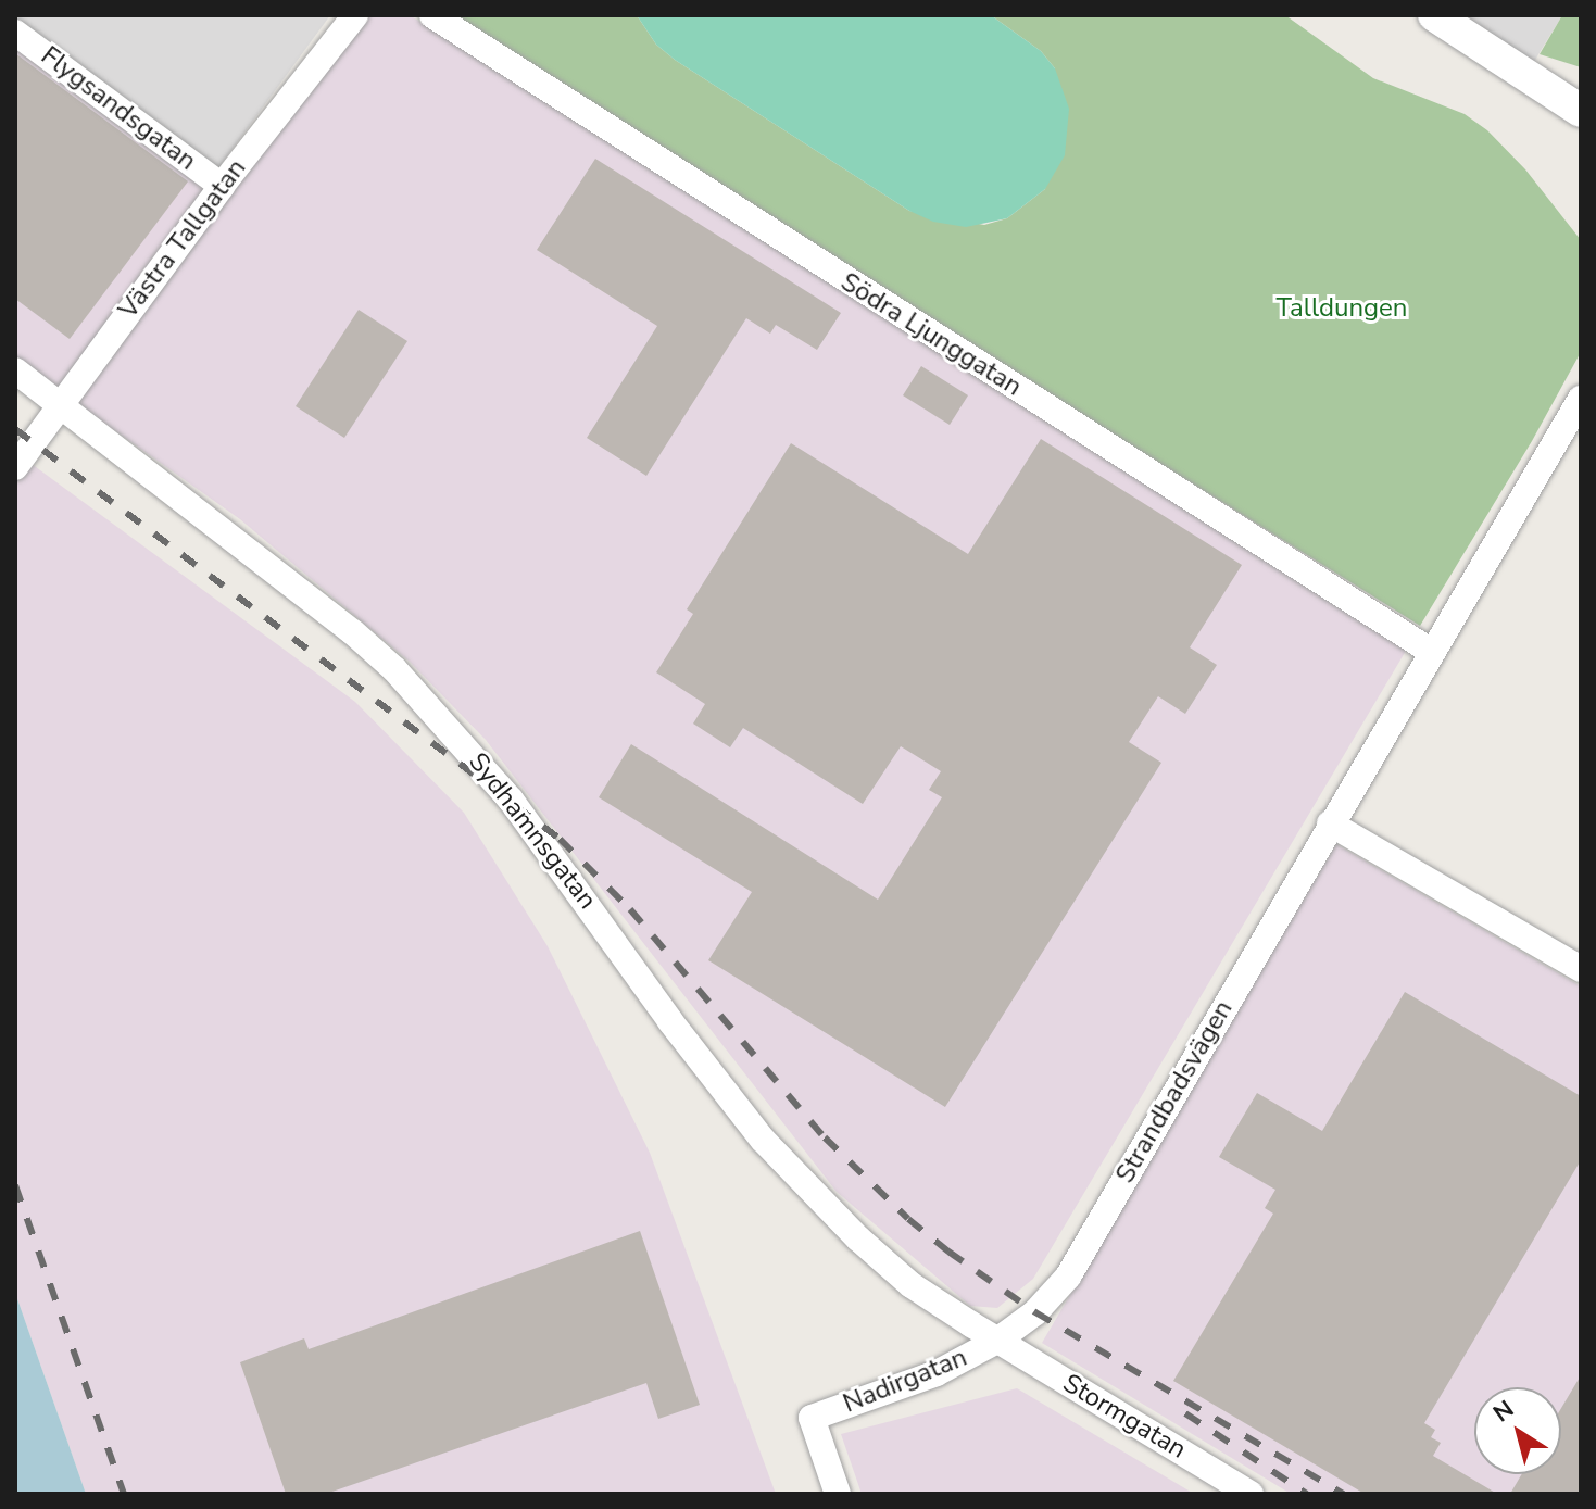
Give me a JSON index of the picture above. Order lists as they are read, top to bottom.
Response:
{
  "streets": {
    "street": [
      "Flygsandsgatan",
      "Västra Tallgatan",
      "Södra Ljunggatan",
      "Sydhamnsgatan",
      "Strandbadsvägen",
      "Nadirgatan",
      "Stormgatan"
    ]
  },
  "crossings": [
    ["Flygsandsgatan", "Västra Tallgatan"],
    ["Västra Tallgatan", "Sydhamnsgatan"],
    ["Södra Ljunggatan", "Strandbadsvägen"],
    ["Sydhamnsgatan", "Strandbadsvägen"],
    ["Sydhamnsgatan", "Nadirgatan"],
    ["Sydhamnsgatan", "Stormgatan"],
    ["Strandbadsvägen", "Nadirgatan"],
    ["Strandbadsvägen", "Stormgatan"],
    ["Nadirgatan", "Stormgatan"]
  ],
  "parks": ["Talldungen"],
  "north": "top left"
}
